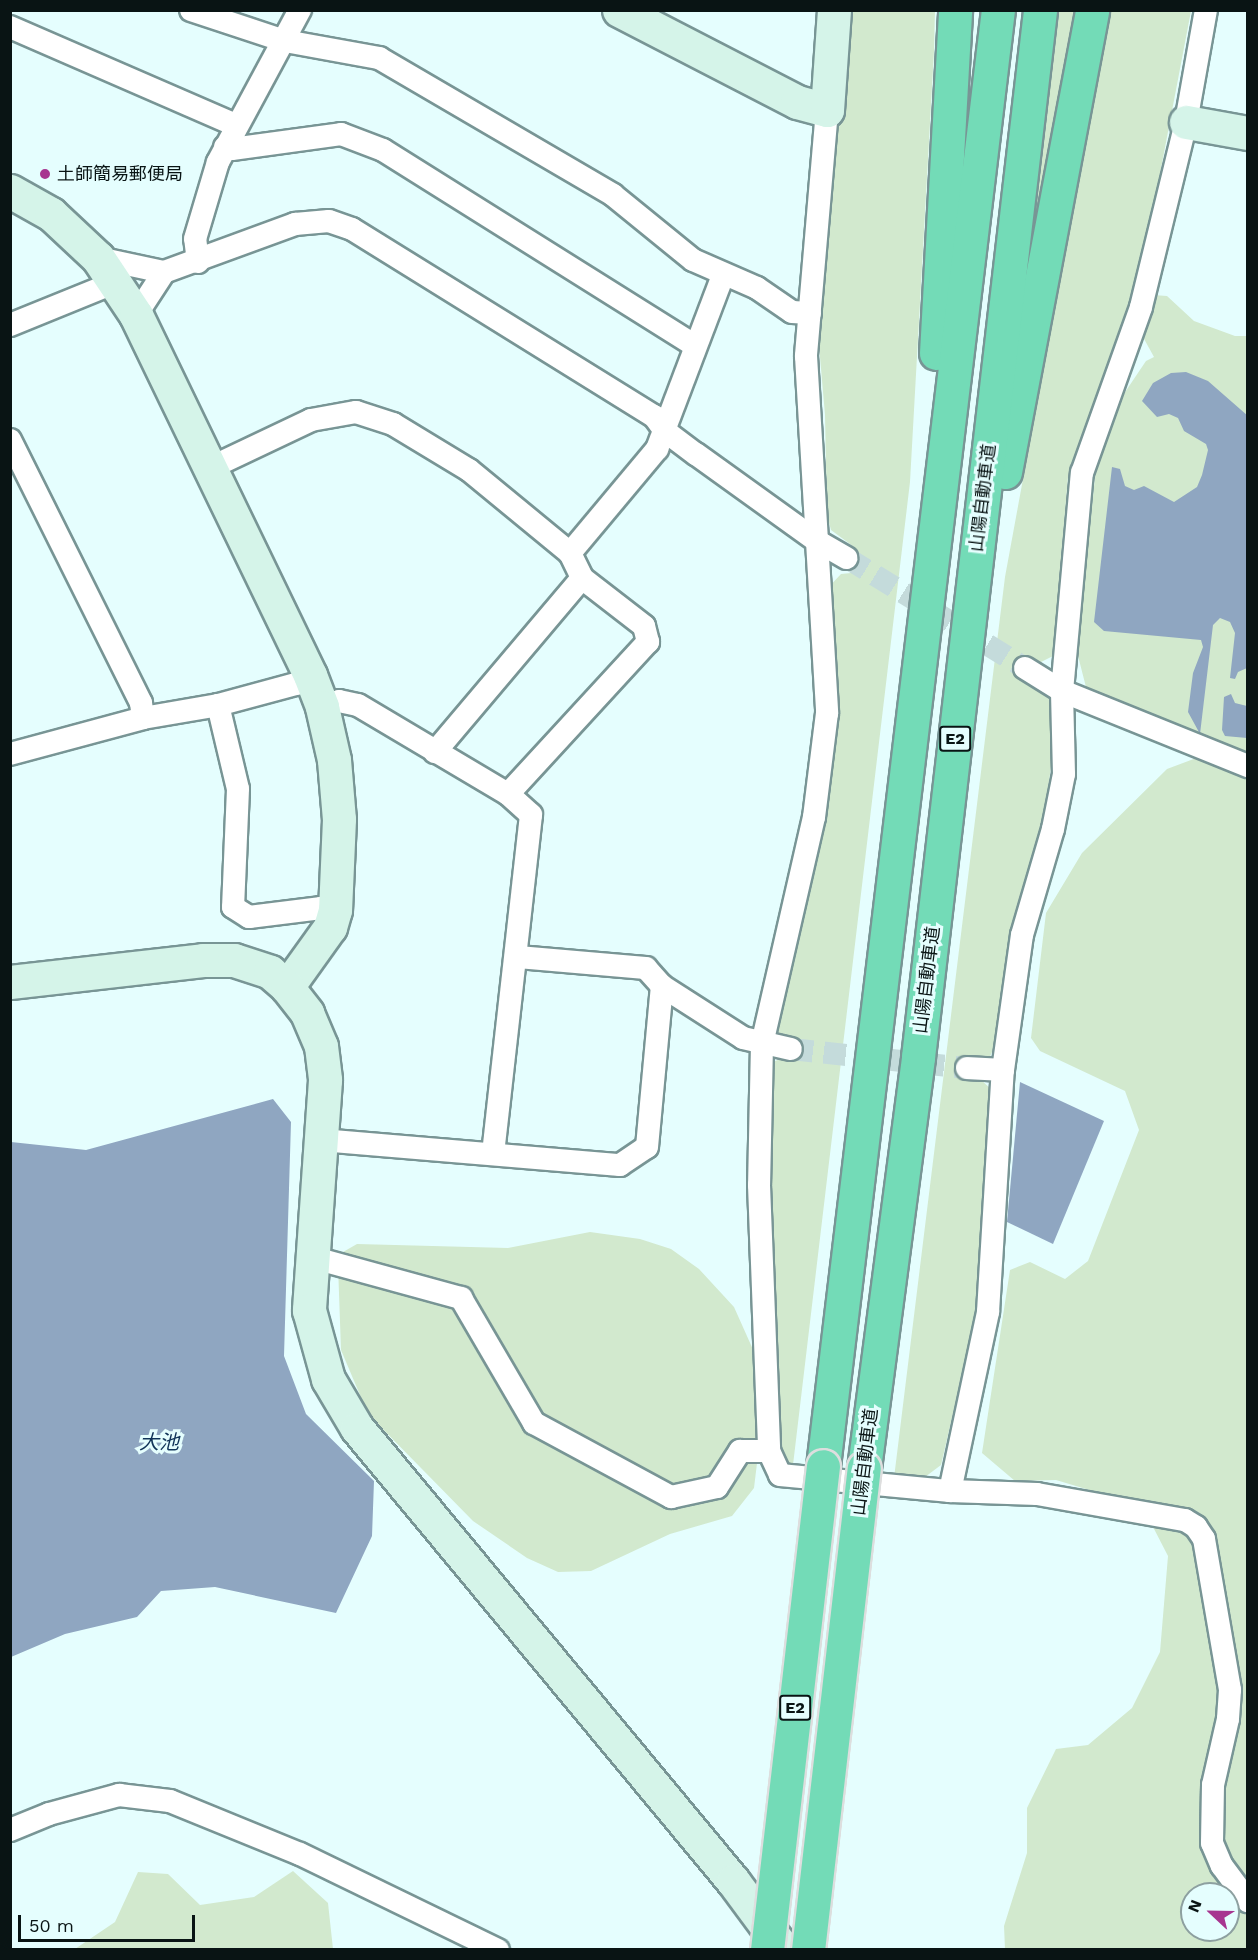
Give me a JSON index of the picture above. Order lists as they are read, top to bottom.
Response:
{
  "streets": {
    "highway": ["山陽自動車道", "E2"]
  },
  "water": ["大池"],
  "places": ["土師簡易郵便局"],
  "scale_bar": "50 m",
  "north": "left"
}
